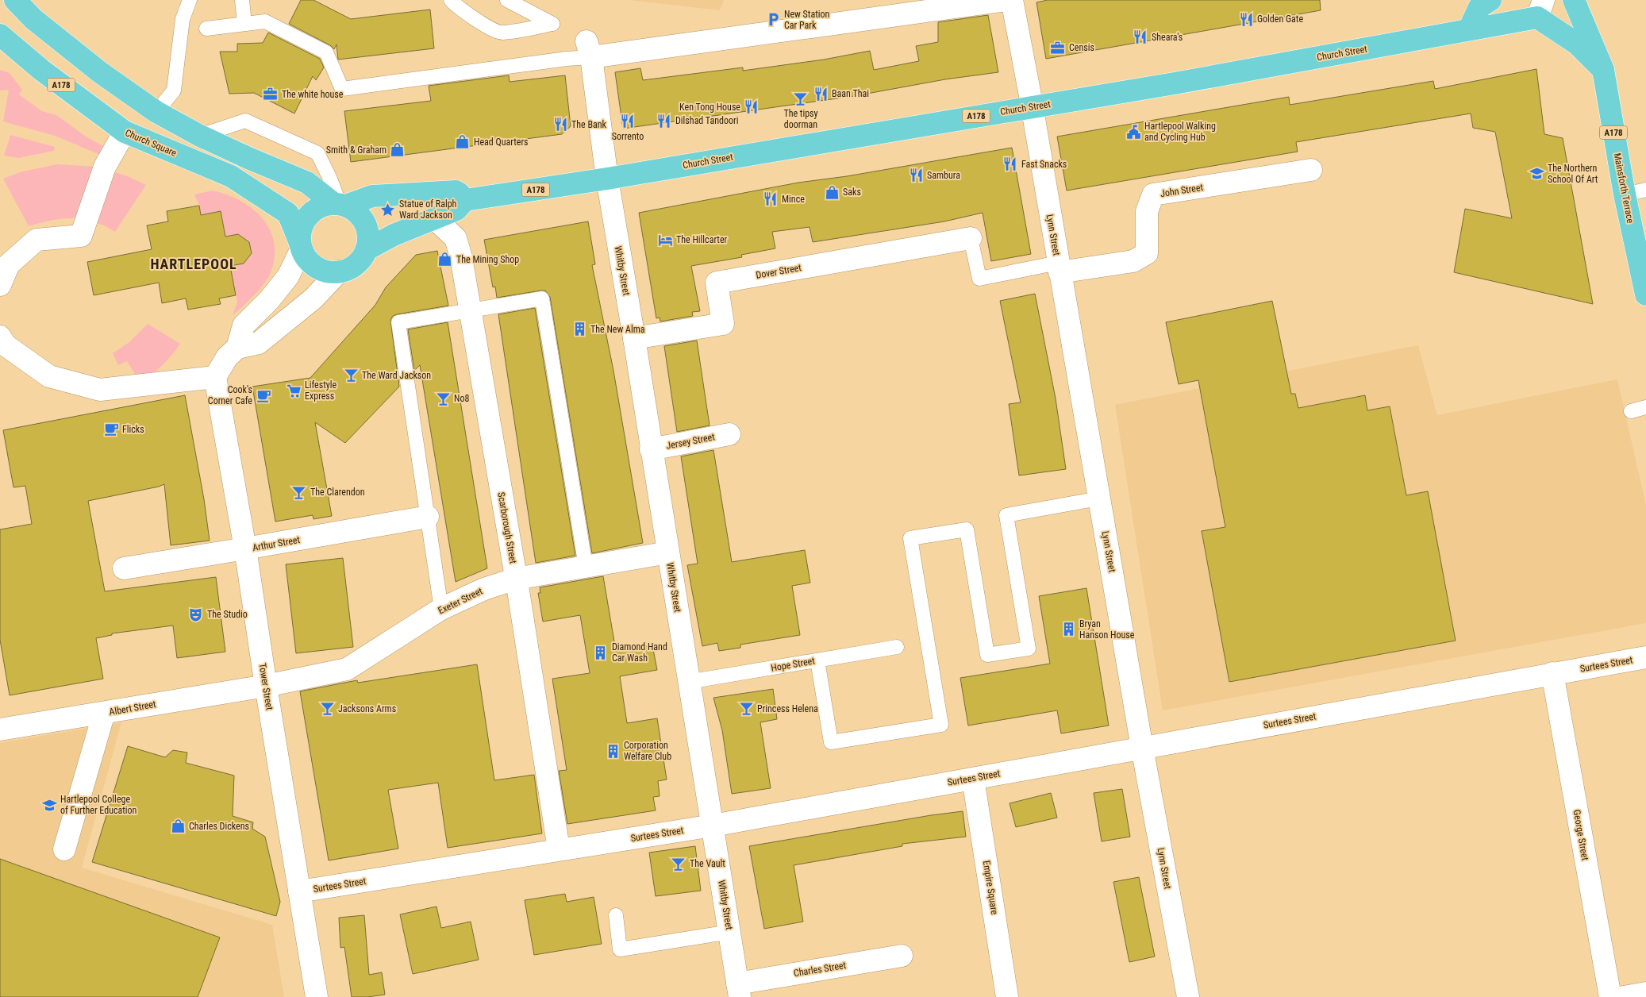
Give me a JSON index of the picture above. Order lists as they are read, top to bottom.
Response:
{
  "streets": {
    "main road": [
      "Church Street",
      "A178",
      "Church Square",
      "Mainsforth Terrace"
    ],
    "street": [
      "John Street",
      "Lynn Street",
      "Whitby Street",
      "Dover Street",
      "Jersey Street",
      "Scarborough Street",
      "Arthur Street",
      "Exeter Street",
      "Surtees Street",
      "Tower Street",
      "Albert Street",
      "George Street",
      "Empire Square",
      "Charles Street"
    ],
    "lane": ["Hope Street"]
  },
  "crossings": [
    ["Church Street", "A178"],
    ["Church Street", "Church Square"],
    ["Church Street", "Lynn Street"],
    ["Church Street", "Whitby Street"],
    ["Church Street", "Scarborough Street"],
    ["A178", "Church Square"],
    ["A178", "Mainsforth Terrace"],
    ["John Street", "Lynn Street"],
    ["Lynn Street", "Surtees Street"],
    ["Whitby Street", "Dover Street"],
    ["Whitby Street", "Jersey Street"],
    ["Whitby Street", "Exeter Street"],
    ["Whitby Street", "Hope Street"],
    ["Whitby Street", "Surtees Street"],
    ["Whitby Street", "Charles Street"],
    ["Scarborough Street", "Exeter Street"],
    ["Scarborough Street", "Surtees Street"],
    ["Arthur Street", "Tower Street"],
    ["Exeter Street", "Tower Street"],
    ["Exeter Street", "Albert Street"],
    ["Surtees Street", "Tower Street"],
    ["Surtees Street", "George Street"],
    ["Surtees Street", "Empire Square"],
    ["Tower Street", "Albert Street"]
  ],
  "districts": ["HARTLEPOOL"],
  "places": {
    "restaurant": [
      "Golden Gate",
      "Sheara's",
      "Baan Thai",
      "Ken Tong House",
      "Dilshad Tandoori",
      "Sorrento",
      "The Bank",
      "Fast Snacks",
      "Sambura",
      "Mince"
    ],
    "parking": ["New Station Car Park"],
    "office": ["Censis", "The white house"],
    "bar": [
      "The tipsy doorman",
      "The Ward Jackson",
      "No8",
      "The Clarendon",
      "Jacksons Arms",
      "Princess Helena",
      "The Vault"
    ],
    "public building": ["Hartlepool Walking and Cycling Hub"],
    "shop": [
      "Head Quarters",
      "Smith & Graham",
      "Saks",
      "The Mining Shop",
      "Charles Dickens"
    ],
    "school or university": ["The Northern School Of Art", "Hartlepool College of Further Education"],
    "place": ["Statue of Ralph Ward Jackson"],
    "hotel": ["The Hillcarter"],
    "building": [
      "The New Alma",
      "Bryan Hanson House",
      "Diamond Hand Car Wash",
      "Corporation Welfare Club"
    ],
    "supermarket": ["Lifestyle Express"],
    "cafe": ["Cook's Corner Cafe", "Flicks"],
    "theatre": ["The Studio"]
  }
}
